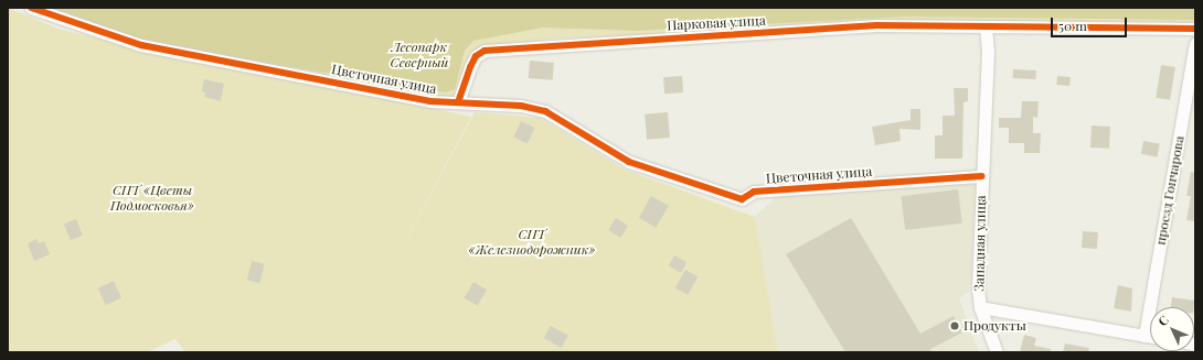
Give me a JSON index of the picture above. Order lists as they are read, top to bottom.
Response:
{
  "streets": {
    "street": [
      "Парковая улица",
      "Цветочная улица",
      "проезд Гончарова",
      "Западная улица"
    ]
  },
  "crossings": [
    ["Парковая улица", "Цветочная улица"],
    ["Парковая улица", "Западная улица"],
    ["Цветочная улица", "Западная улица"]
  ],
  "parks": ["Лесопарк Северный", "СНТ «Цветы Подмосковья»", "СНТ «Железнодорожник»"],
  "places": ["Продукты"],
  "scale_bar": "50 m",
  "north": "top left"
}
